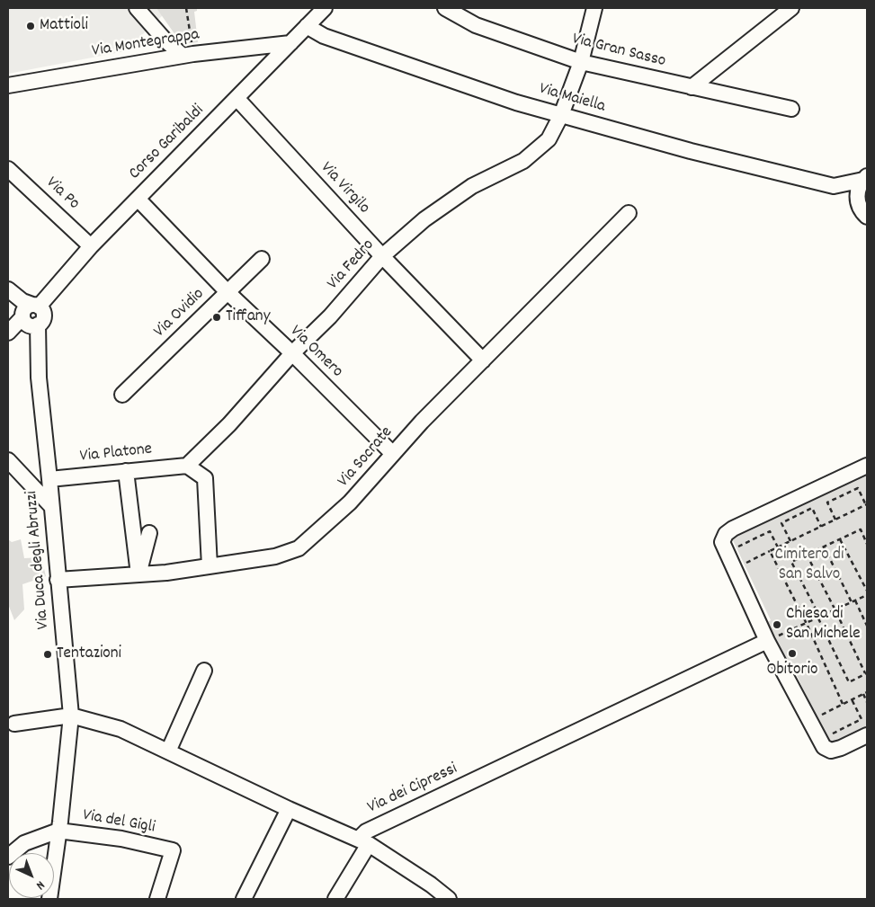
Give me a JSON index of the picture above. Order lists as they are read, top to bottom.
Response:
{
  "streets": {
    "street": [
      "Via Montegrappa",
      "Via Gran Sasso",
      "Via Maiella",
      "Corso Garibaldi",
      "Via Virgilo",
      "Via Po",
      "Via Fedro",
      "Via Ovidio",
      "Via Omero",
      "Via Platone",
      "Via Socrate",
      "Via Duca degli Abruzzi",
      "Via dei Cipressi",
      "Via del Gigli"
    ]
  },
  "crossings": [
    ["Via Montegrappa", "Corso Garibaldi"],
    ["Via Gran Sasso", "Via Fedro"],
    ["Via Maiella", "Corso Garibaldi"],
    ["Via Maiella", "Via Fedro"],
    ["Corso Garibaldi", "Via Virgilo"],
    ["Corso Garibaldi", "Via Po"],
    ["Corso Garibaldi", "Via Omero"],
    ["Corso Garibaldi", "Via Duca degli Abruzzi"],
    ["Via Virgilo", "Via Fedro"],
    ["Via Virgilo", "Via Socrate"],
    ["Via Fedro", "Via Omero"],
    ["Via Fedro", "Via Platone"],
    ["Via Ovidio", "Via Omero"],
    ["Via Omero", "Via Socrate"],
    ["Via Platone", "Via Duca degli Abruzzi"],
    ["Via Socrate", "Via Duca degli Abruzzi"],
    ["Via Duca degli Abruzzi", "Via dei Cipressi"],
    ["Via Duca degli Abruzzi", "Via del Gigli"]
  ],
  "parks": ["Cimitero di San Salvo"],
  "places": [
    "Mattioli",
    "Tiffany",
    "Chiesa di San Michele",
    "Obitorio",
    "Tentazioni"
  ],
  "north": "bottom right"
}
